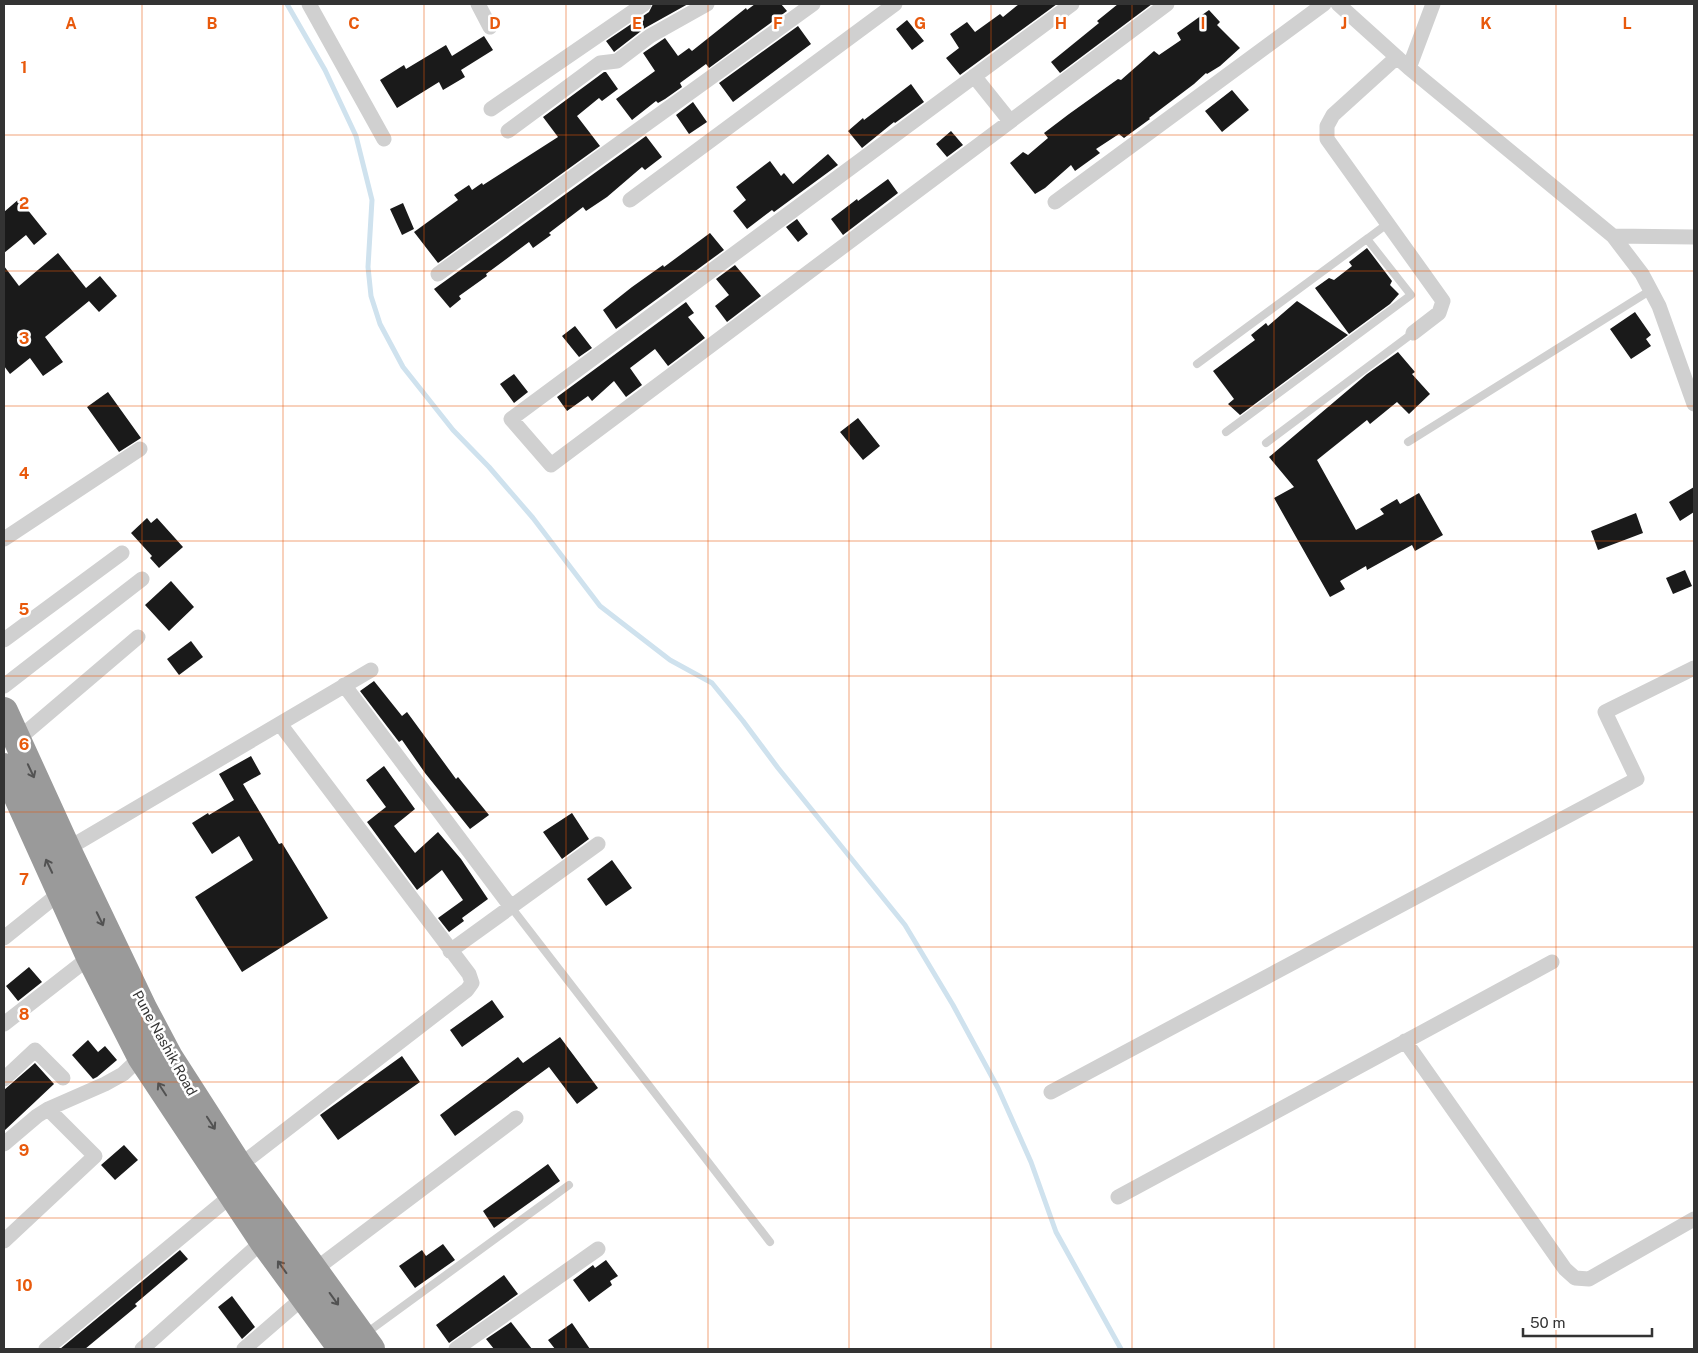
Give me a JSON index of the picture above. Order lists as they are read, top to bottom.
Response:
{
  "streets": {
    "highway": ["Pune Nashik Road"]
  },
  "scale_bar": "50 m",
  "grid": {
    "columns": [
      "A",
      "B",
      "C",
      "D",
      "E",
      "F",
      "G",
      "H",
      "I",
      "J",
      "K",
      "L"
    ],
    "rows": [
      "1",
      "2",
      "3",
      "4",
      "5",
      "6",
      "7",
      "8",
      "9",
      "10"
    ]
  }
}
